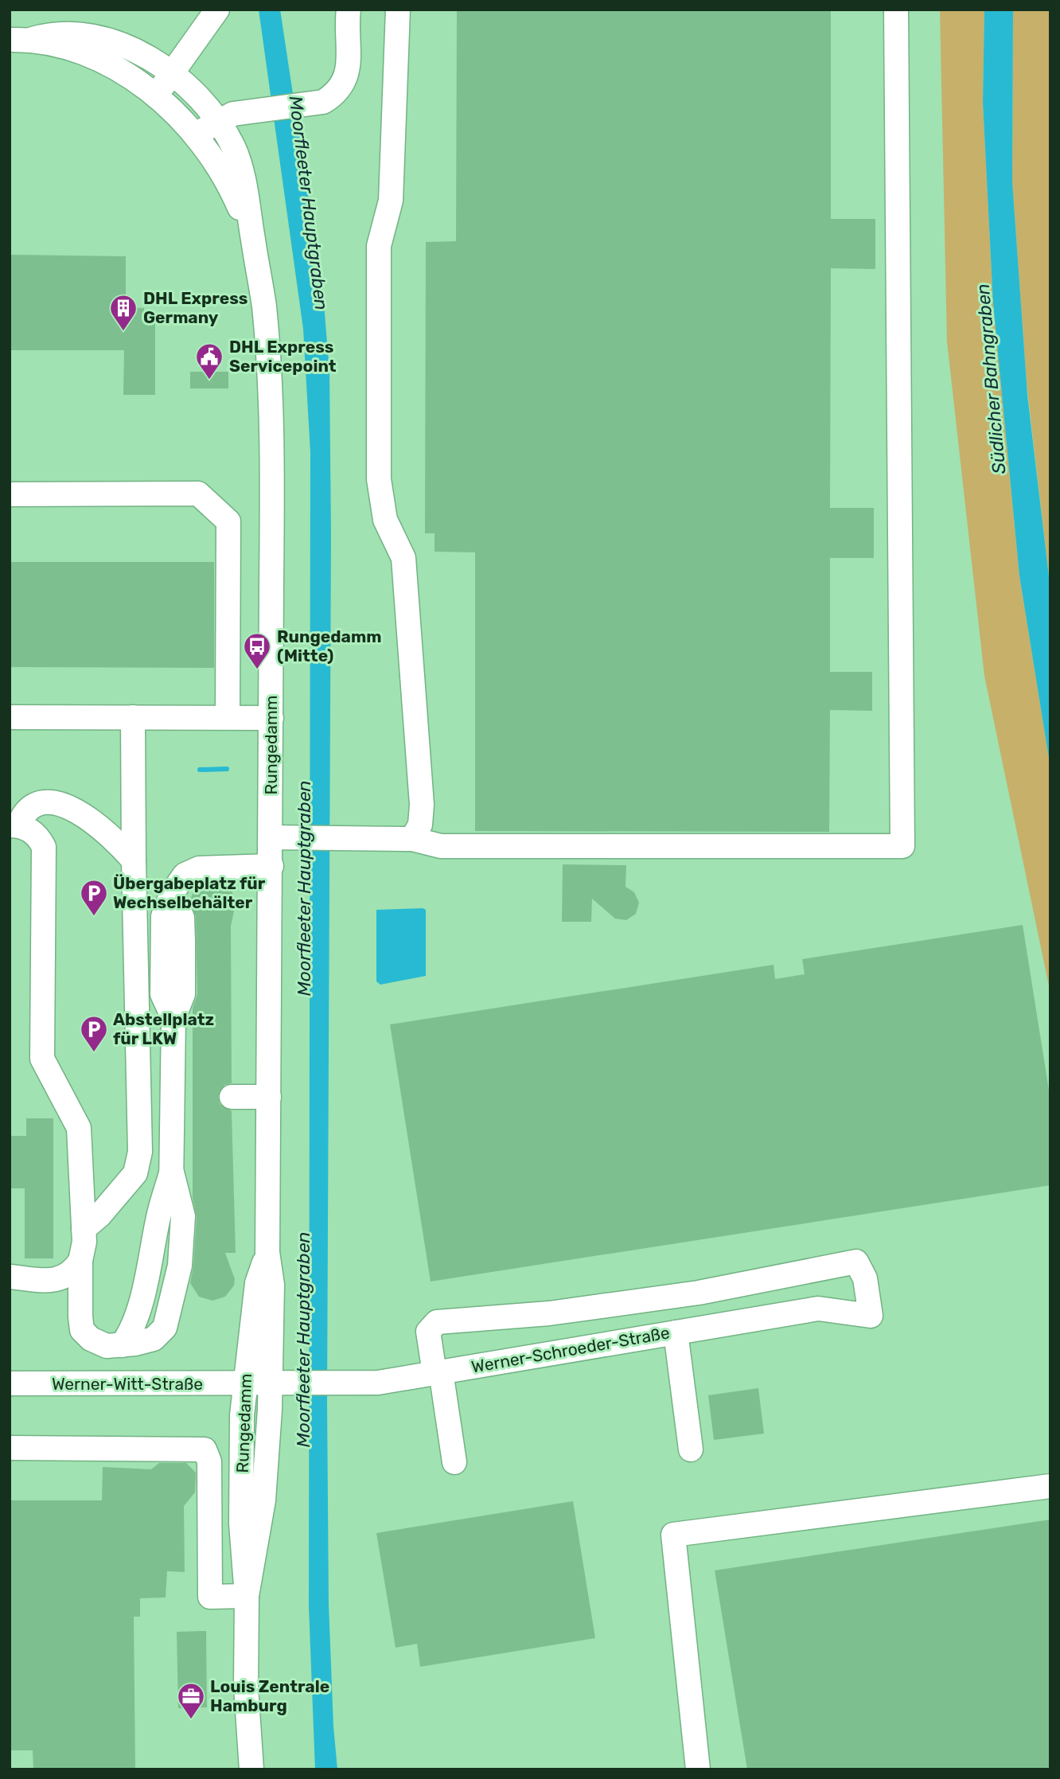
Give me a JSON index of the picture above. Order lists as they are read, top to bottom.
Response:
{
  "streets": {
    "street": ["Rungedamm", "Werner-Schroeder-Straße", "Werner-Witt-Straße"]
  },
  "crossings": [
    ["Rungedamm", "Werner-Schroeder-Straße"],
    ["Rungedamm", "Werner-Witt-Straße"],
    ["Werner-Schroeder-Straße", "Werner-Witt-Straße"]
  ],
  "water": ["Moorfleeter Hauptgraben", "Südlicher Bahngraben"],
  "places": {
    "building": ["DHL Express Germany"],
    "public building": ["DHL Express Servicepoint"],
    "bus stop": ["Rungedamm (Mitte)"],
    "parking": ["Übergabeplatz für Wechselbehälter", "Abstellplatz für LKW"],
    "office": ["Louis Zentrale Hamburg"]
  }
}
